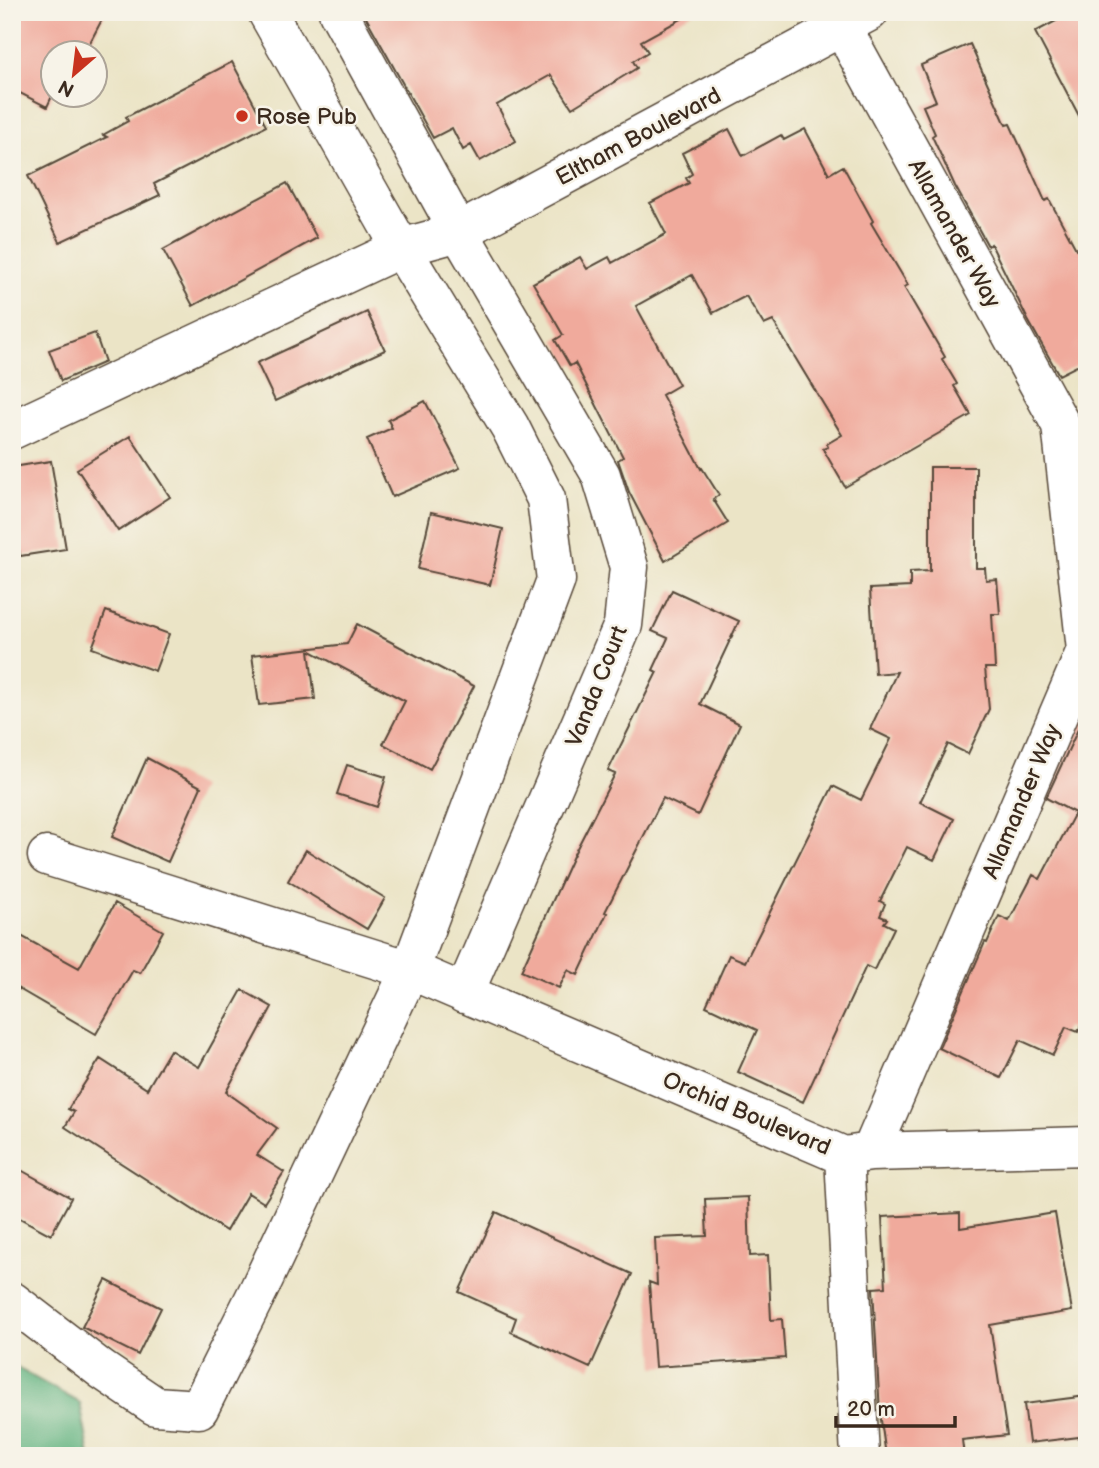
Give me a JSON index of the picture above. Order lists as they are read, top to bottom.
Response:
{
  "streets": {
    "street": [
      "Eltham Boulevard",
      "Allamander Way",
      "Vanda Court",
      "Orchid Boulevard"
    ]
  },
  "crossings": [
    ["Eltham Boulevard", "Allamander Way"],
    ["Eltham Boulevard", "Vanda Court"],
    ["Allamander Way", "Orchid Boulevard"],
    ["Vanda Court", "Orchid Boulevard"]
  ],
  "places": ["Rose Pub"],
  "scale_bar": "20 m",
  "north": "bottom left"
}
